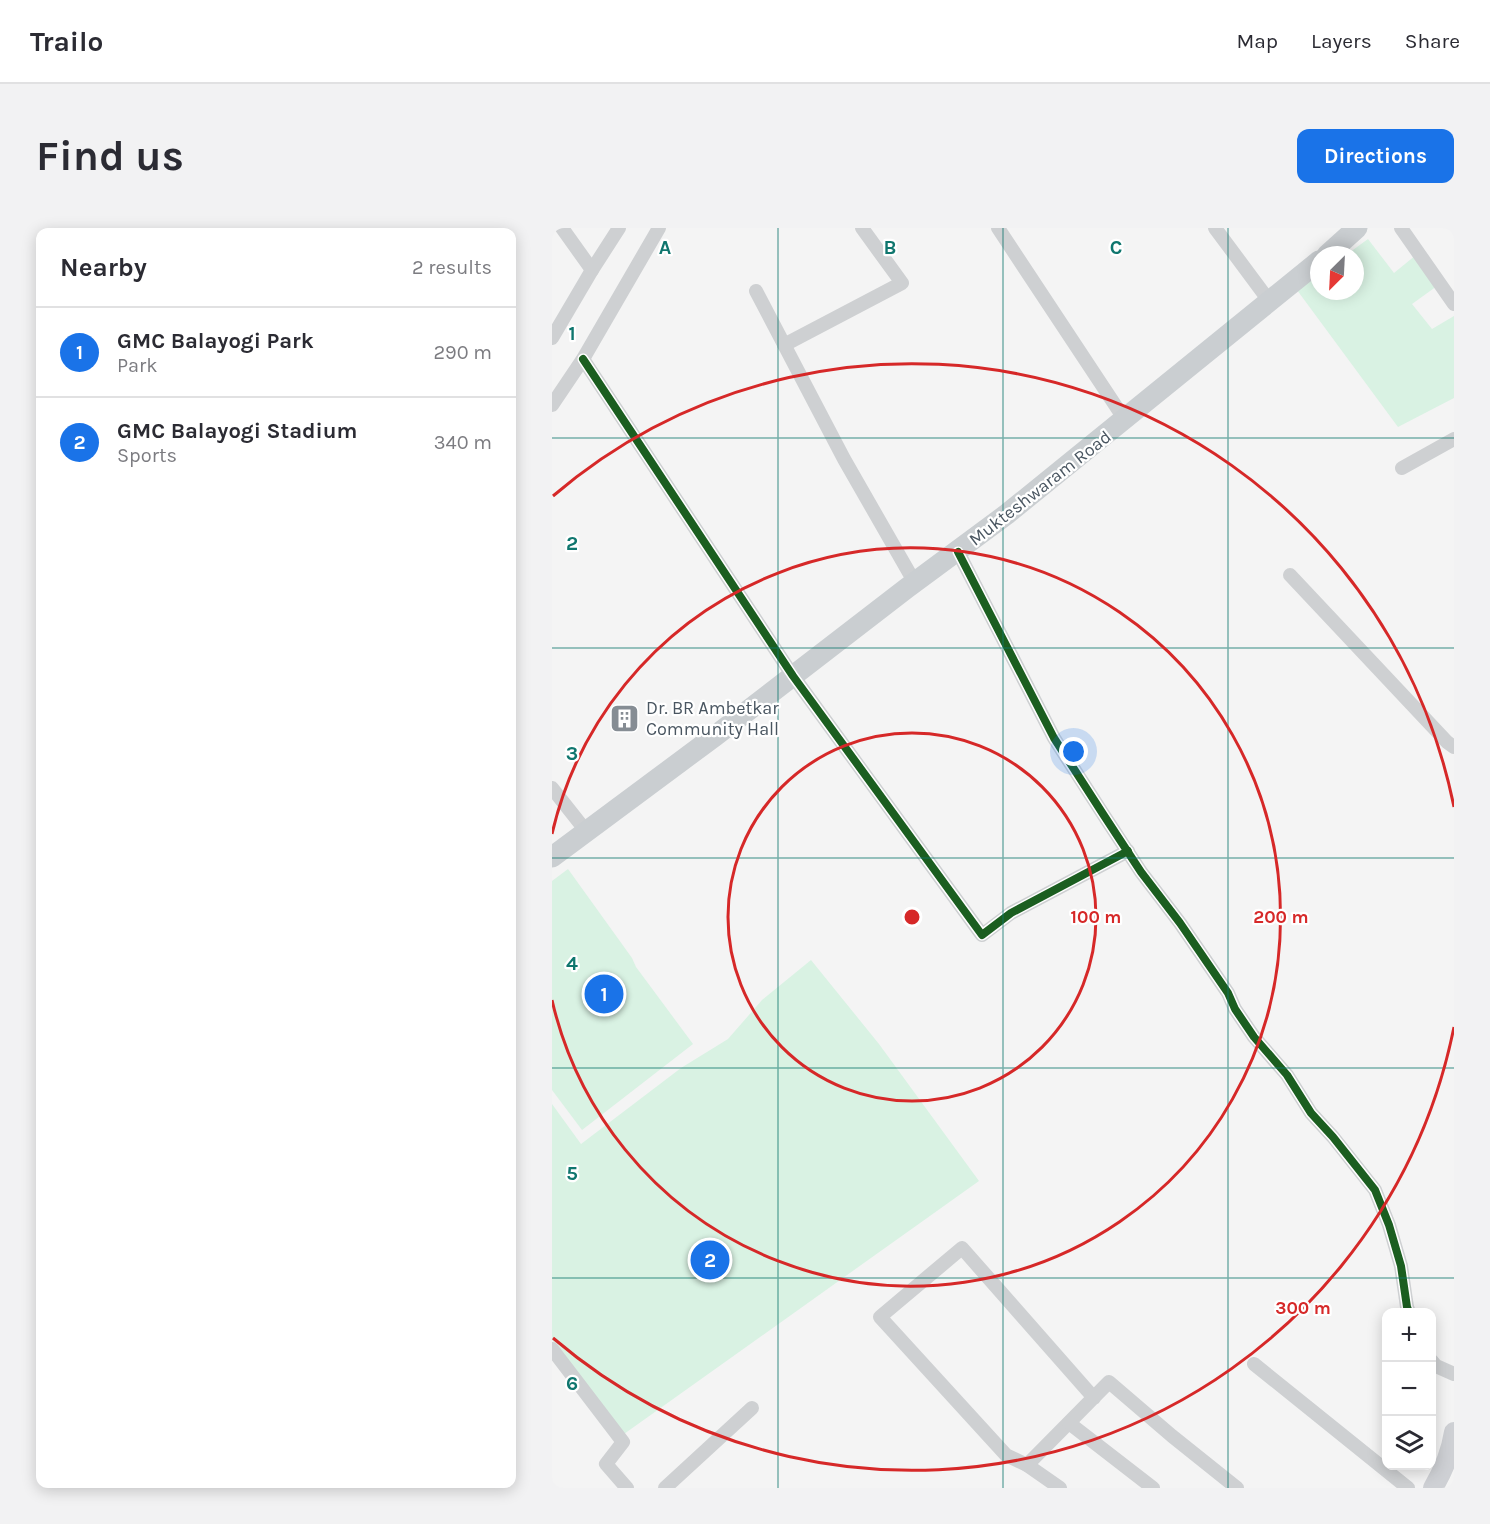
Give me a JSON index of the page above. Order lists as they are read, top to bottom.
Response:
{
  "streets": {
    "main road": ["Mukteshwaram Road"]
  },
  "places": {
    "building": ["Dr. BR Ambetkar Community Hall"]
  },
  "north": "bottom left",
  "page": {
    "header": "Trailo",
    "nav": ["Map", "Layers", "Share"],
    "buttons": "Directions",
    "title": "Find us",
    "heading": ["Nearby", "2 results"],
    "list": [
      {
        "mark": "1",
        "name": "GMC Balayogi Park",
        "note": "Park",
        "value": "290 m"
      },
      {
        "mark": "2",
        "name": "GMC Balayogi Stadium",
        "note": "Sports",
        "value": "340 m"
      }
    ],
    "pins": ["1", "2"],
    "map_buttons": ["+", "−"]
  },
  "grid": {
    "columns": ["A", "B", "C"],
    "rows": [
      "1",
      "2",
      "3",
      "4",
      "5",
      "6"
    ]
  },
  "rings": ["100 m", "200 m", "300 m"]
}
